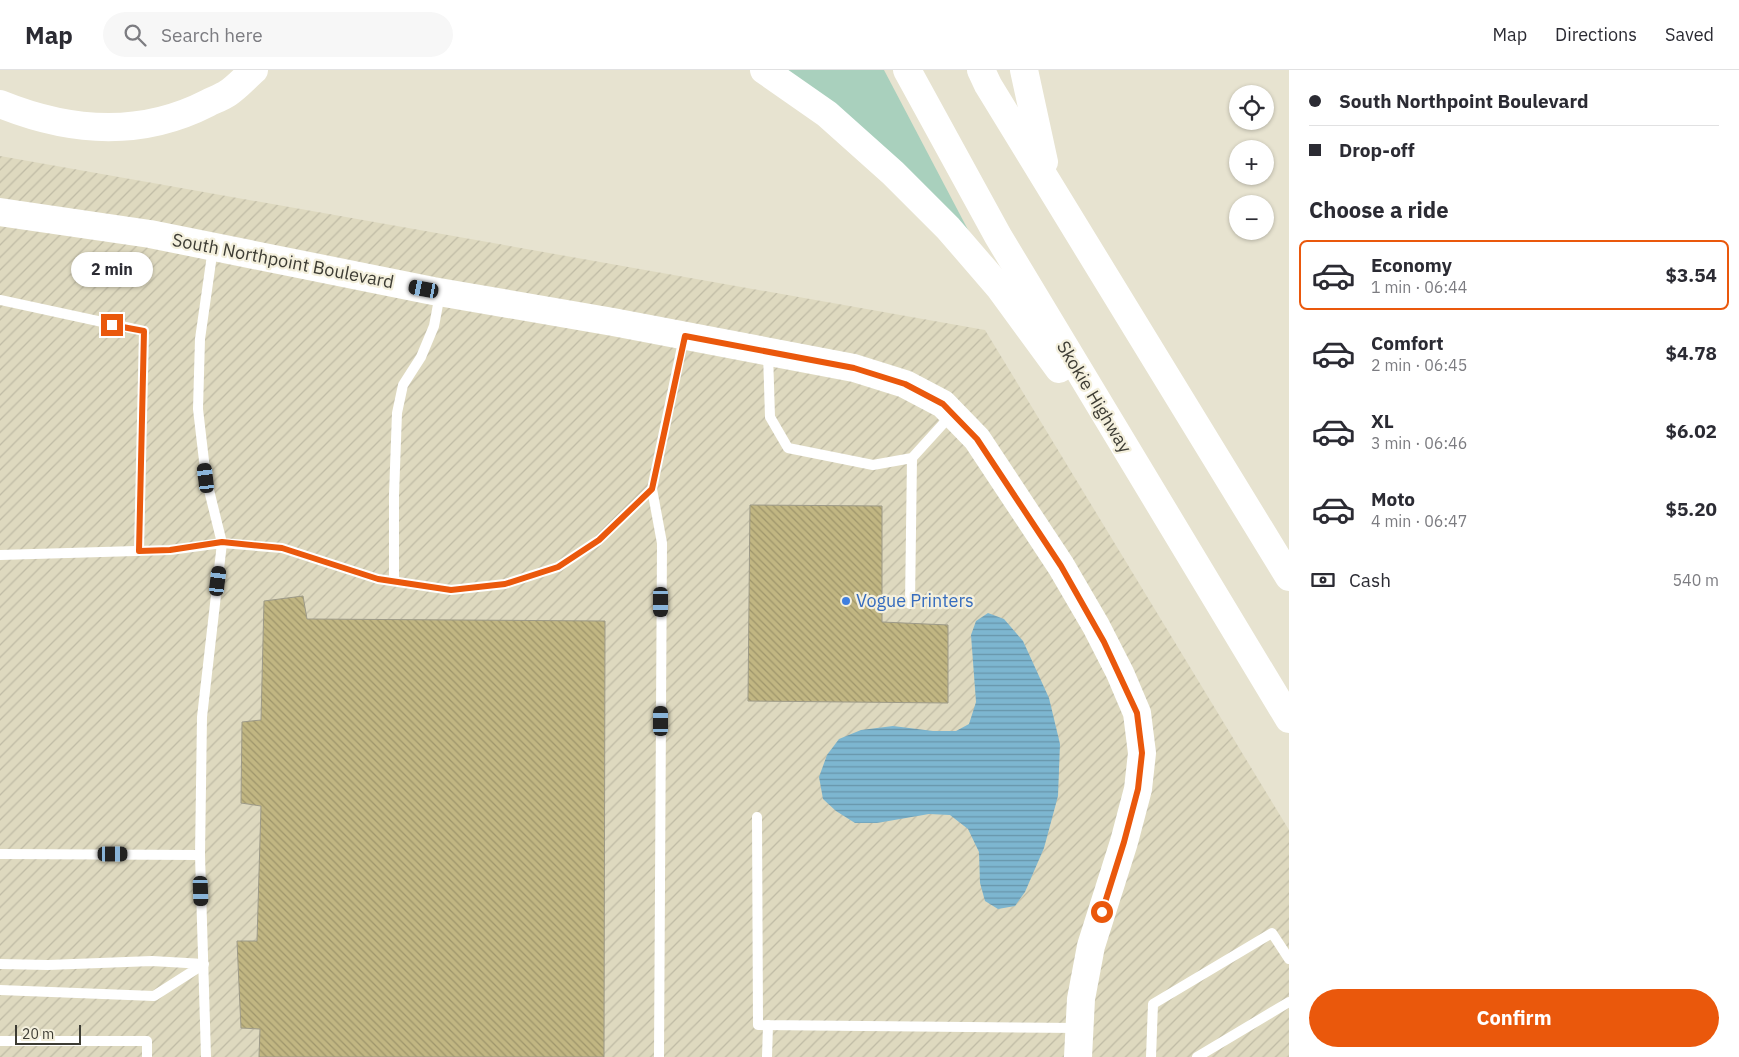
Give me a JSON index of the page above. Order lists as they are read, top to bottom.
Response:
{
  "streets": {
    "main road": ["South Northpoint Boulevard", "Skokie Highway"]
  },
  "places": ["Vogue Printers"],
  "scale_bar": "20 m",
  "page": {
    "header": "Map",
    "search": "Search here",
    "nav": ["Map", "Directions", "Saved"],
    "banner": ["South Northpoint Boulevard", "Drop-off"],
    "map_buttons": ["+", "−"],
    "heading": "Choose a ride",
    "list": [
      {
        "name": "Economy",
        "note": "1 min · 06:44",
        "value": "$3.54"
      },
      {
        "name": "Comfort",
        "note": "2 min · 06:45",
        "value": "$4.78"
      },
      {
        "name": "XL",
        "note": "3 min · 06:46",
        "value": "$6.02"
      },
      {
        "name": "Moto",
        "note": "4 min · 06:47",
        "value": "$5.20"
      }
    ],
    "bubble": "2 min",
    "pay": ["Cash", "540 m"],
    "buttons": "Confirm",
    "scale": "20 m"
  }
}
